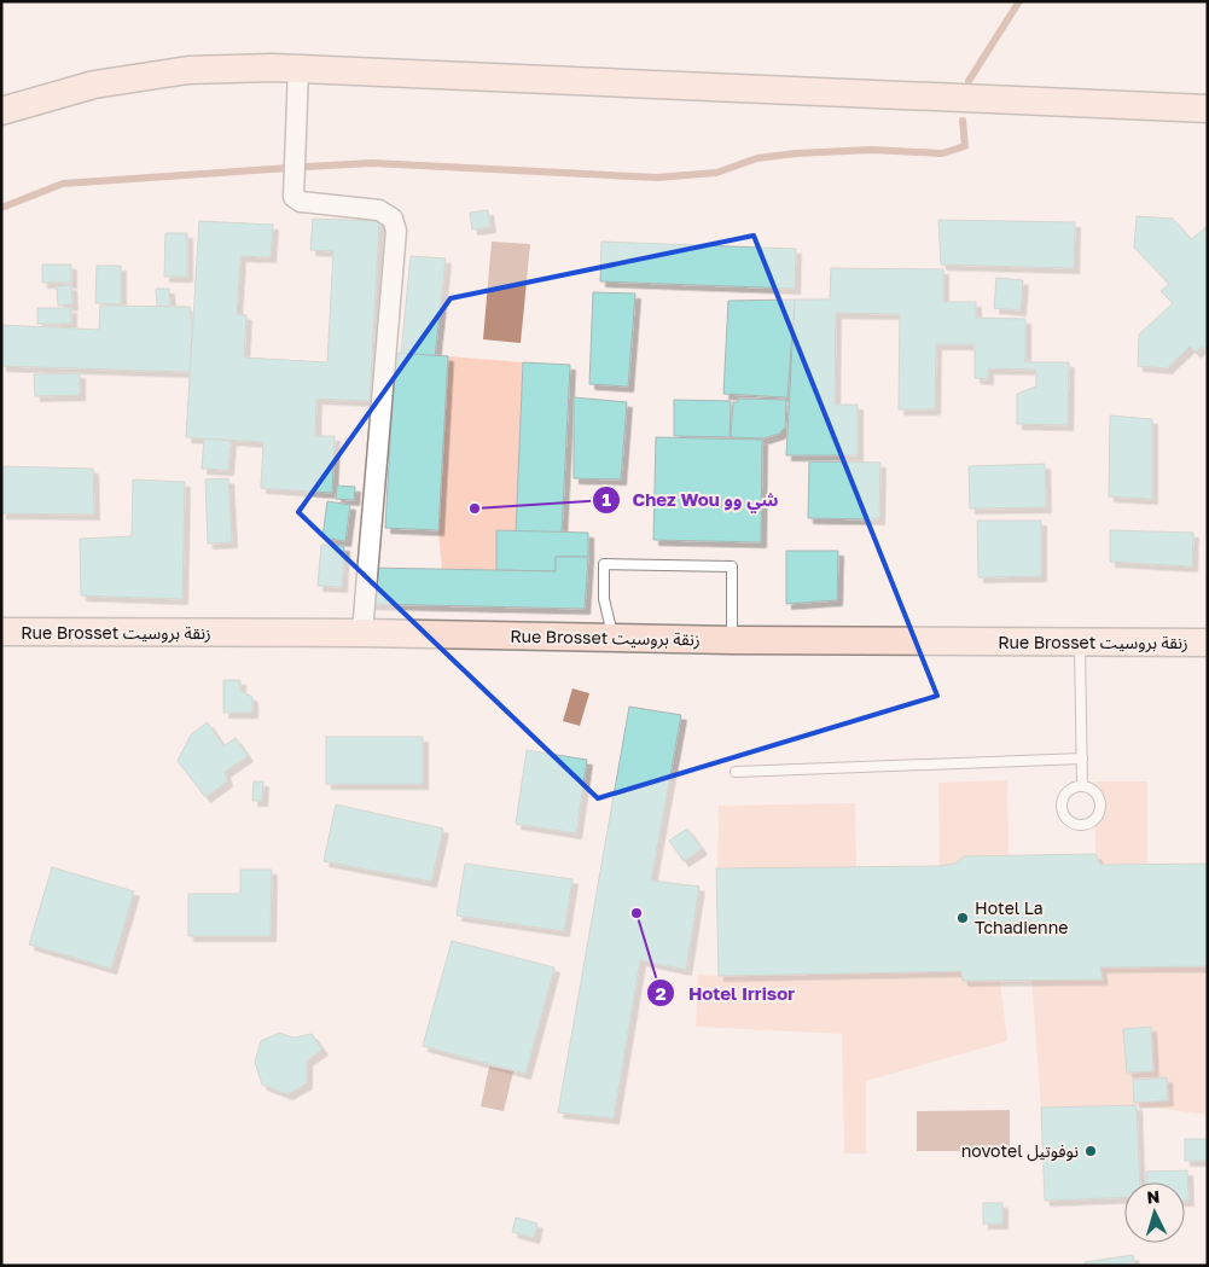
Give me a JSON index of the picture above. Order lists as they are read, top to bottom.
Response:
{
  "streets": {
    "main road": ["Rue Brosset زنقة بروسيت"]
  },
  "places": [
    "Chez Wou شي وو",
    "Hotel Irrisor",
    "Hotel La Tchadienne",
    "novotel نوفوتيل"
  ],
  "north": "top"
}
